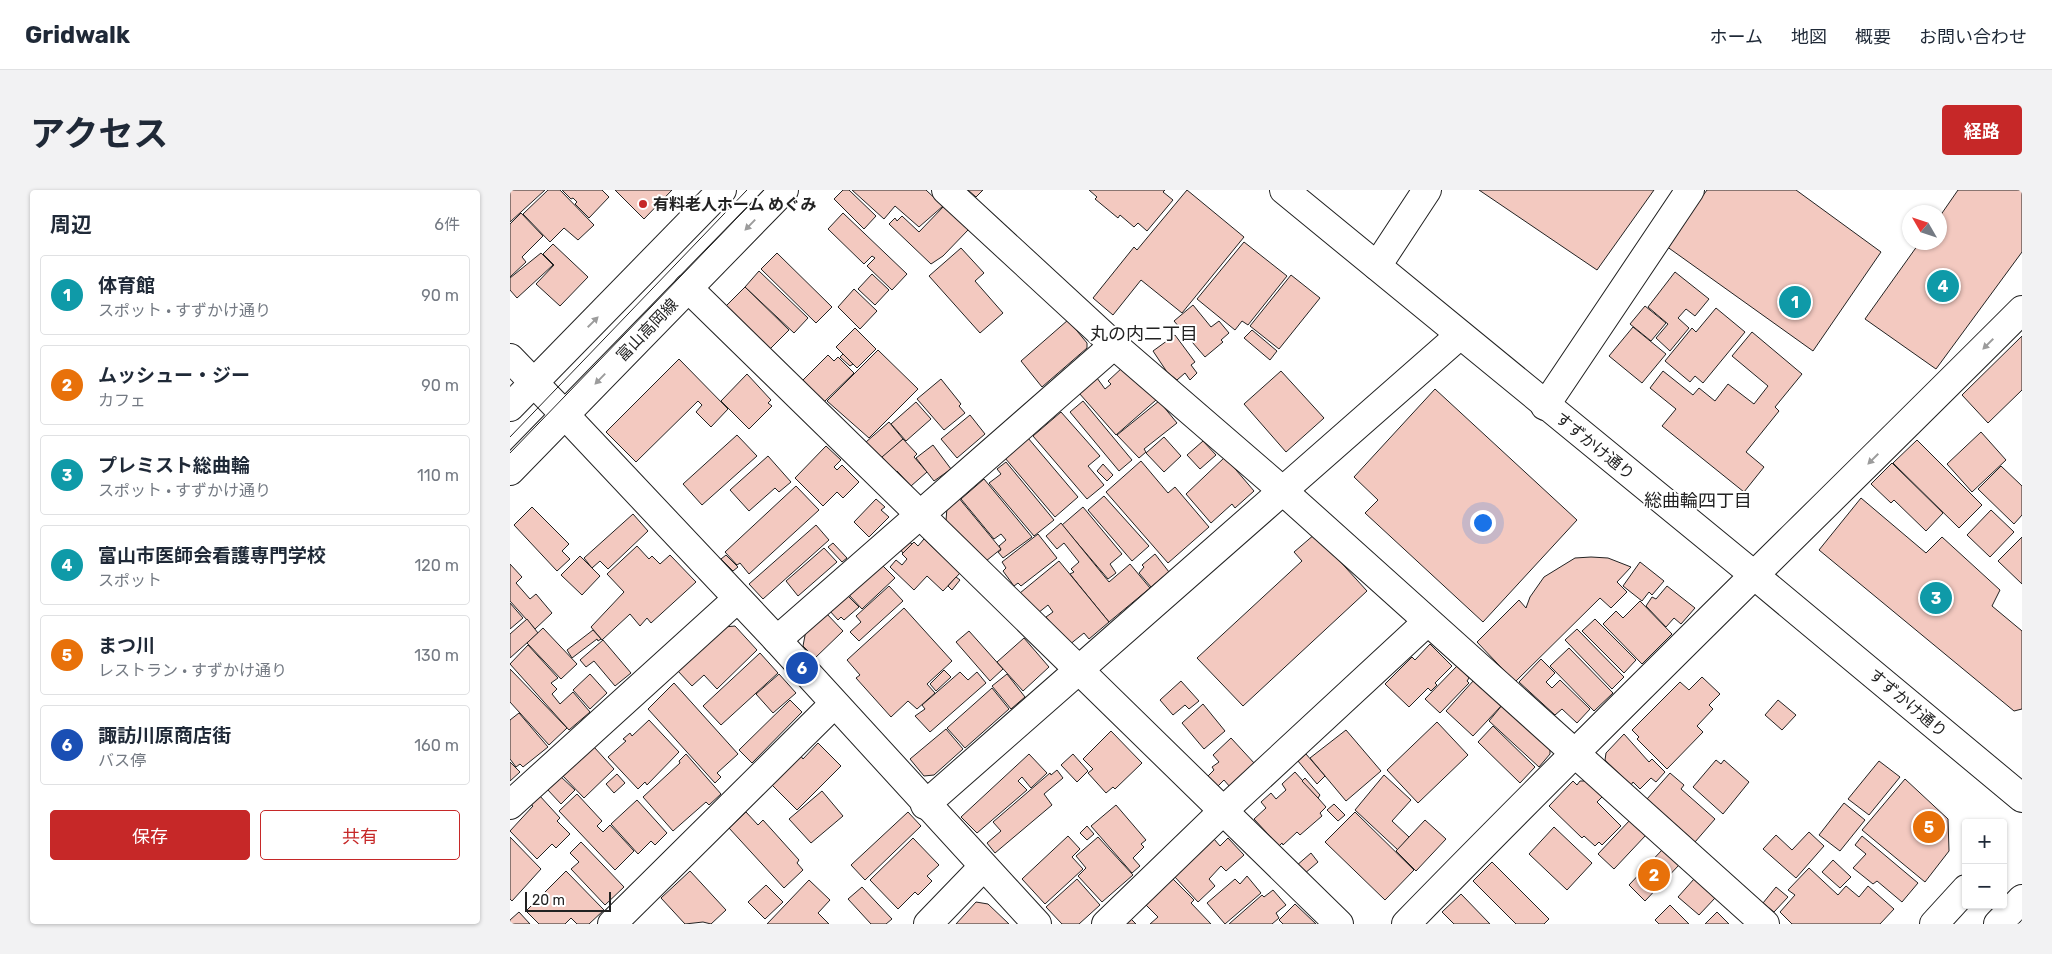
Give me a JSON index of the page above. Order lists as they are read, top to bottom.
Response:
{
  "streets": {
    "street": ["富山高岡線", "すずかけ通り"]
  },
  "districts": ["丸の内二丁目", "総曲輪四丁目"],
  "places": ["有料老人ホーム めぐみ"],
  "scale_bar": "20 m",
  "north": "top left",
  "page": {
    "header": "Gridwalk",
    "nav": [
      "ホーム",
      "地図",
      "概要",
      "お問い合わせ"
    ],
    "title": "アクセス",
    "buttons": [
      "経路",
      ["保存", "共有"]
    ],
    "heading": ["周辺", "6件"],
    "list": [
      {
        "mark": "1",
        "name": "体育館",
        "note": "スポット · すずかけ通り",
        "value": "90 m"
      },
      {
        "mark": "2",
        "name": "ムッシュー・ジー",
        "note": "カフェ",
        "value": "90 m"
      },
      {
        "mark": "3",
        "name": "プレミスト総曲輪",
        "note": "スポット · すずかけ通り",
        "value": "110 m"
      },
      {
        "mark": "4",
        "name": "富山市医師会看護専門学校",
        "note": "スポット",
        "value": "120 m"
      },
      {
        "mark": "5",
        "name": "まつ川",
        "note": "レストラン · すずかけ通り",
        "value": "130 m"
      },
      {
        "mark": "6",
        "name": "諏訪川原商店街",
        "note": "バス停",
        "value": "160 m"
      }
    ],
    "pins": [
      "4",
      "1",
      "3",
      "6",
      "5",
      "2"
    ],
    "map_buttons": ["+", "−"],
    "scale": "20 m"
  }
}
